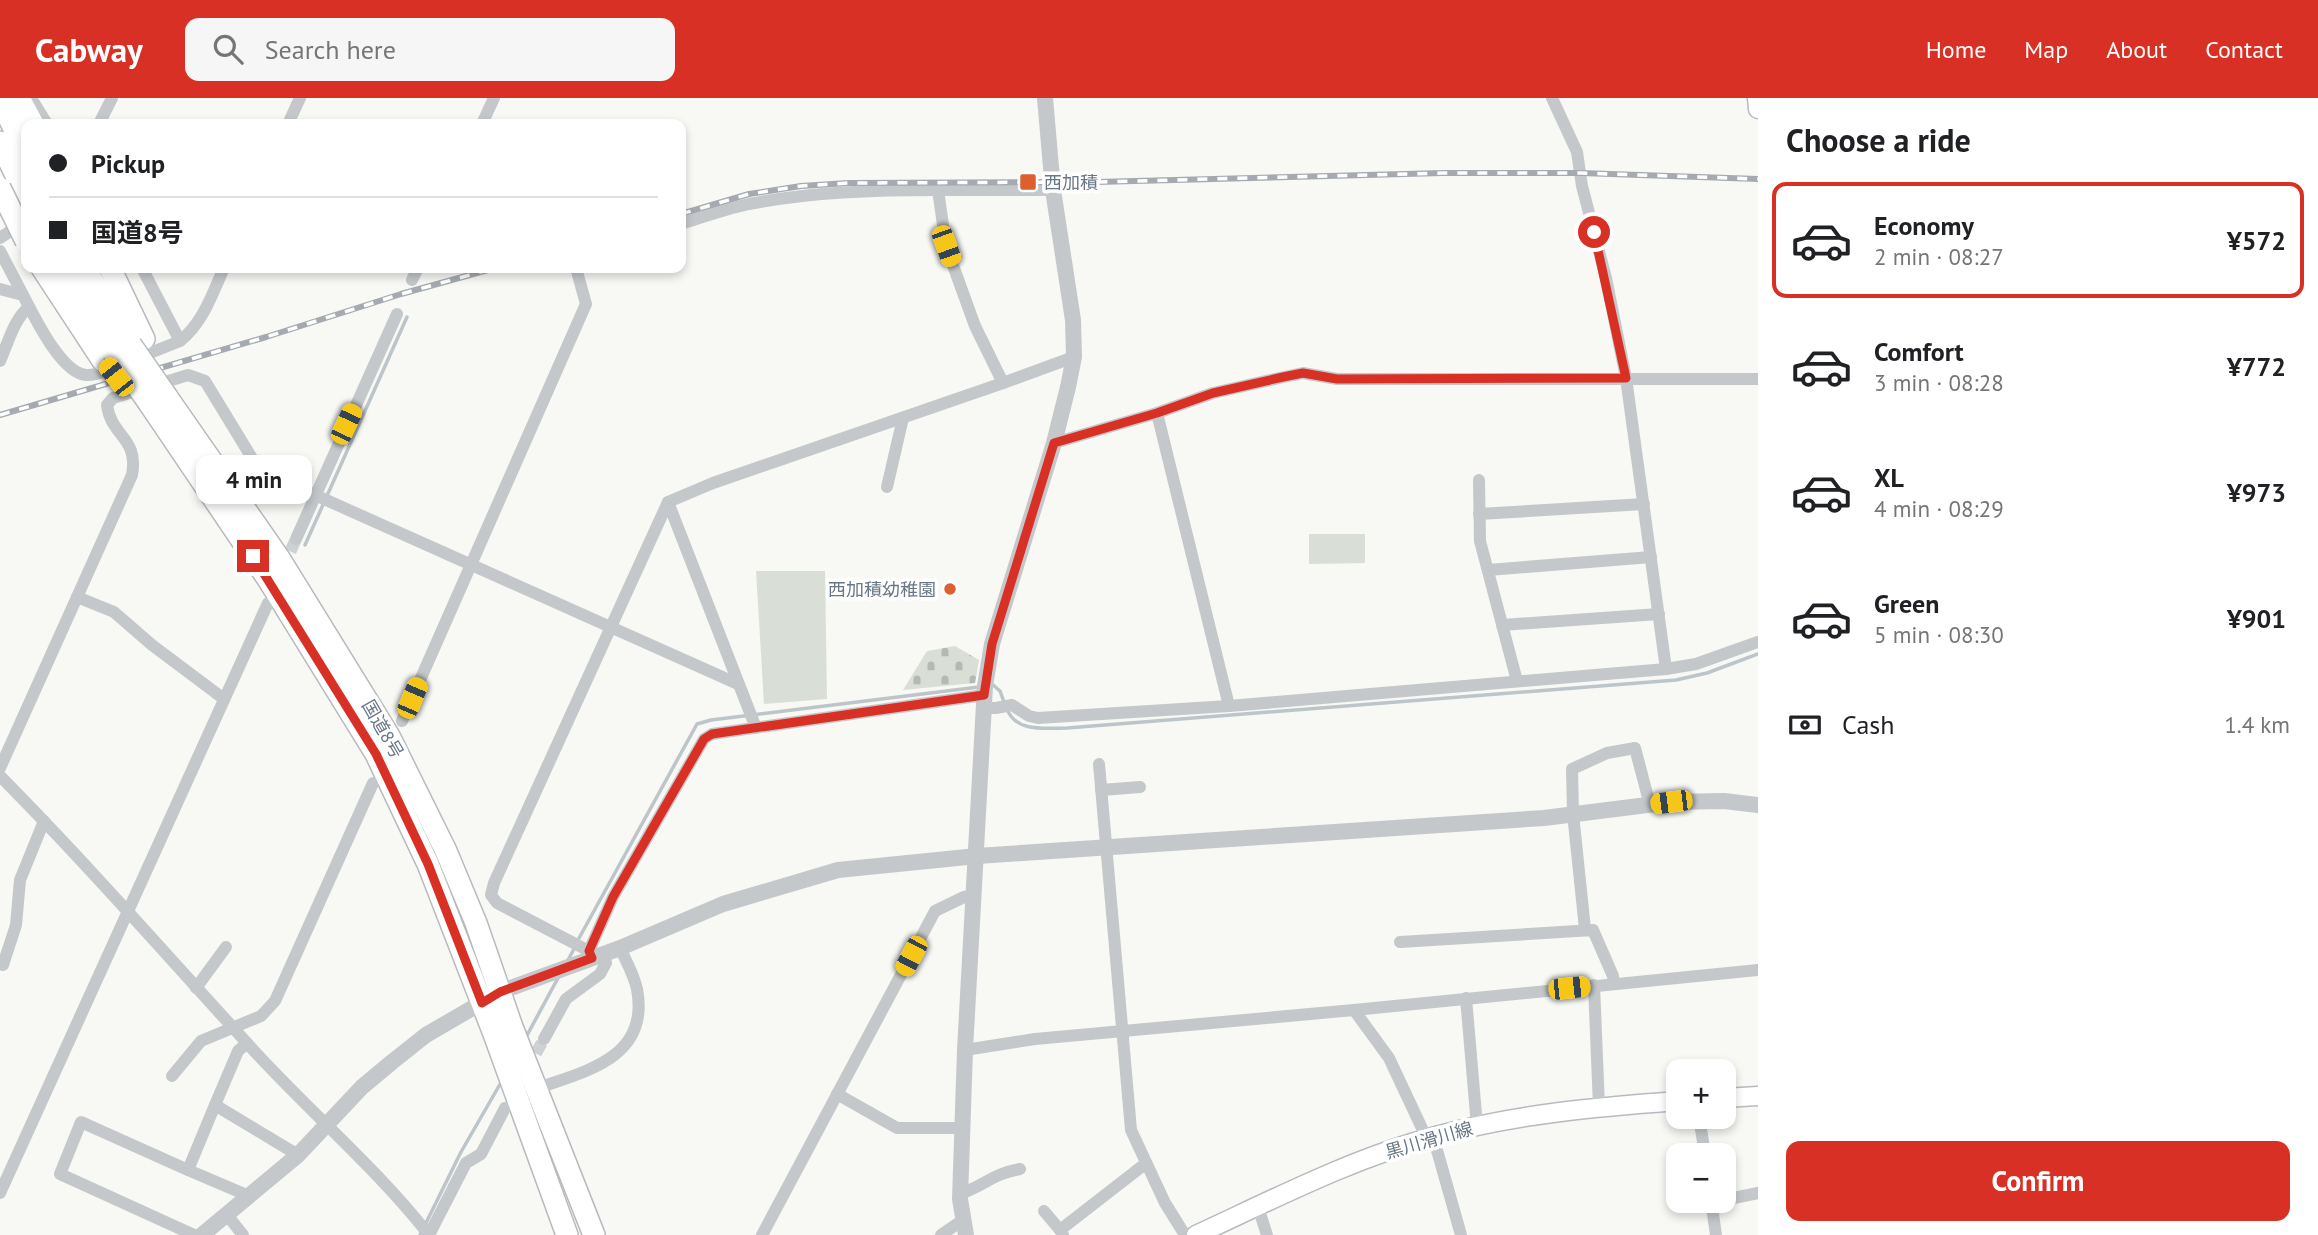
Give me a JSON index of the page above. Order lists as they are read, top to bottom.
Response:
{
  "streets": {
    "highway": ["国道8号"],
    "main road": ["黒川滑川線"]
  },
  "places": {
    "transit": ["西加積"],
    "other": ["西加積幼稚園"]
  },
  "page": {
    "header": "Cabway",
    "search": "Search here",
    "nav": [
      "Home",
      "Map",
      "About",
      "Contact"
    ],
    "heading": "Choose a ride",
    "banner": ["Pickup", "国道8号"],
    "list": [
      {
        "name": "Economy",
        "note": "2 min · 08:27",
        "value": "¥572"
      },
      {
        "name": "Comfort",
        "note": "3 min · 08:28",
        "value": "¥772"
      },
      {
        "name": "XL",
        "note": "4 min · 08:29",
        "value": "¥973"
      },
      {
        "name": "Green",
        "note": "5 min · 08:30",
        "value": "¥901"
      }
    ],
    "bubble": "4 min",
    "pay": ["Cash", "1.4 km"],
    "map_buttons": ["+", "−"],
    "buttons": "Confirm"
  }
}
